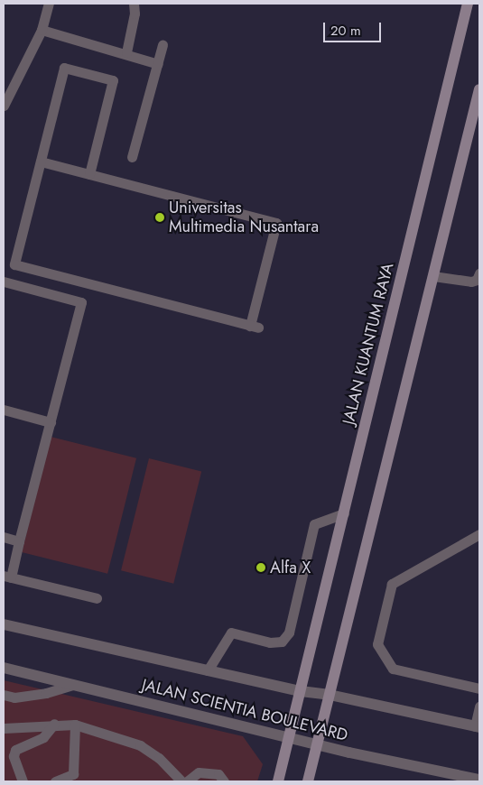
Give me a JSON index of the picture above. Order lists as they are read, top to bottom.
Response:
{
  "streets": {
    "street": ["JALAN KUANTUM RAYA", "JALAN SCIENTIA BOULEVARD"]
  },
  "crossings": [
    ["JALAN KUANTUM RAYA", "JALAN SCIENTIA BOULEVARD"]
  ],
  "places": ["Universitas Multimedia Nusantara", "Alfa X"],
  "scale_bar": "20 m"
}
